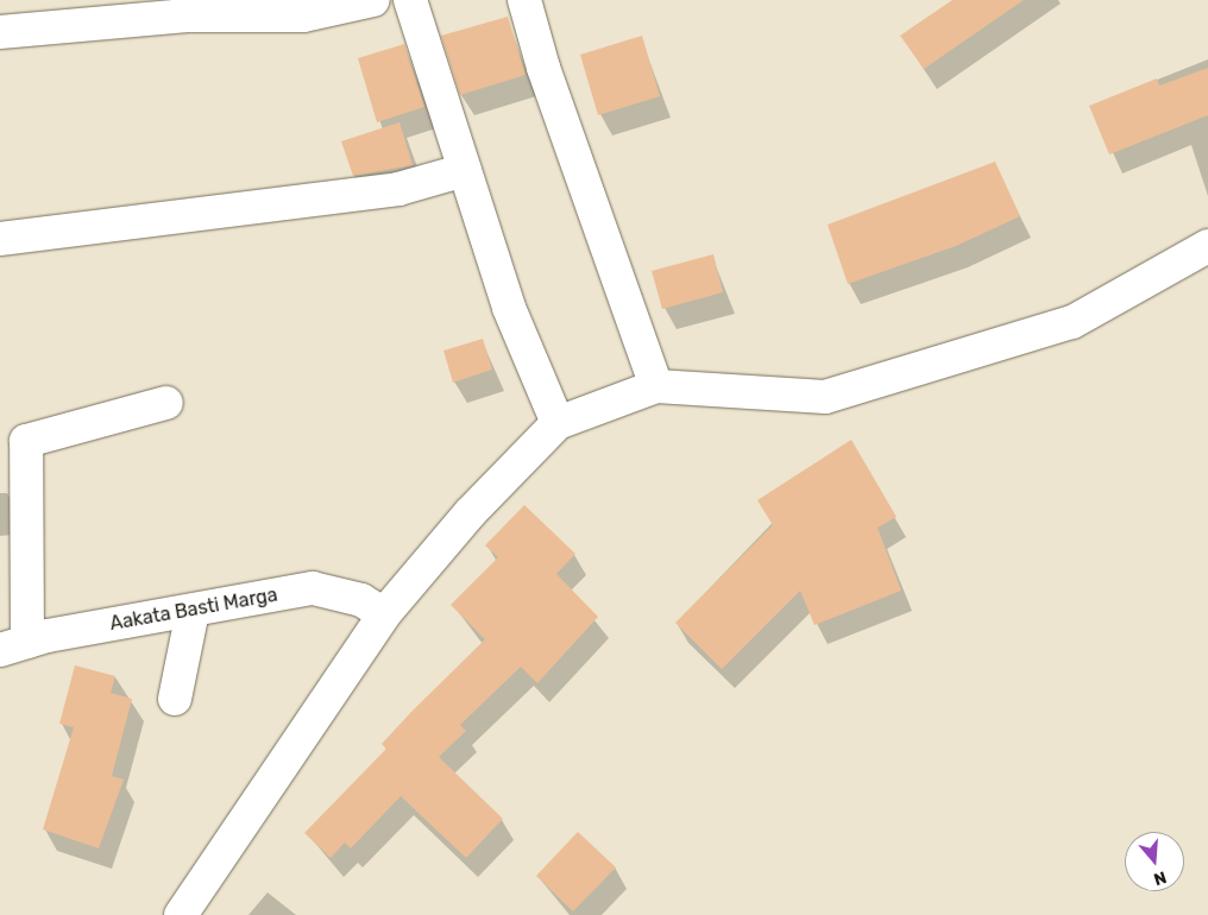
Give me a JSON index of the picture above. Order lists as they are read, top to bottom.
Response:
{
  "streets": {
    "street": ["Aakata Basti Marga"]
  },
  "north": "bottom"
}
